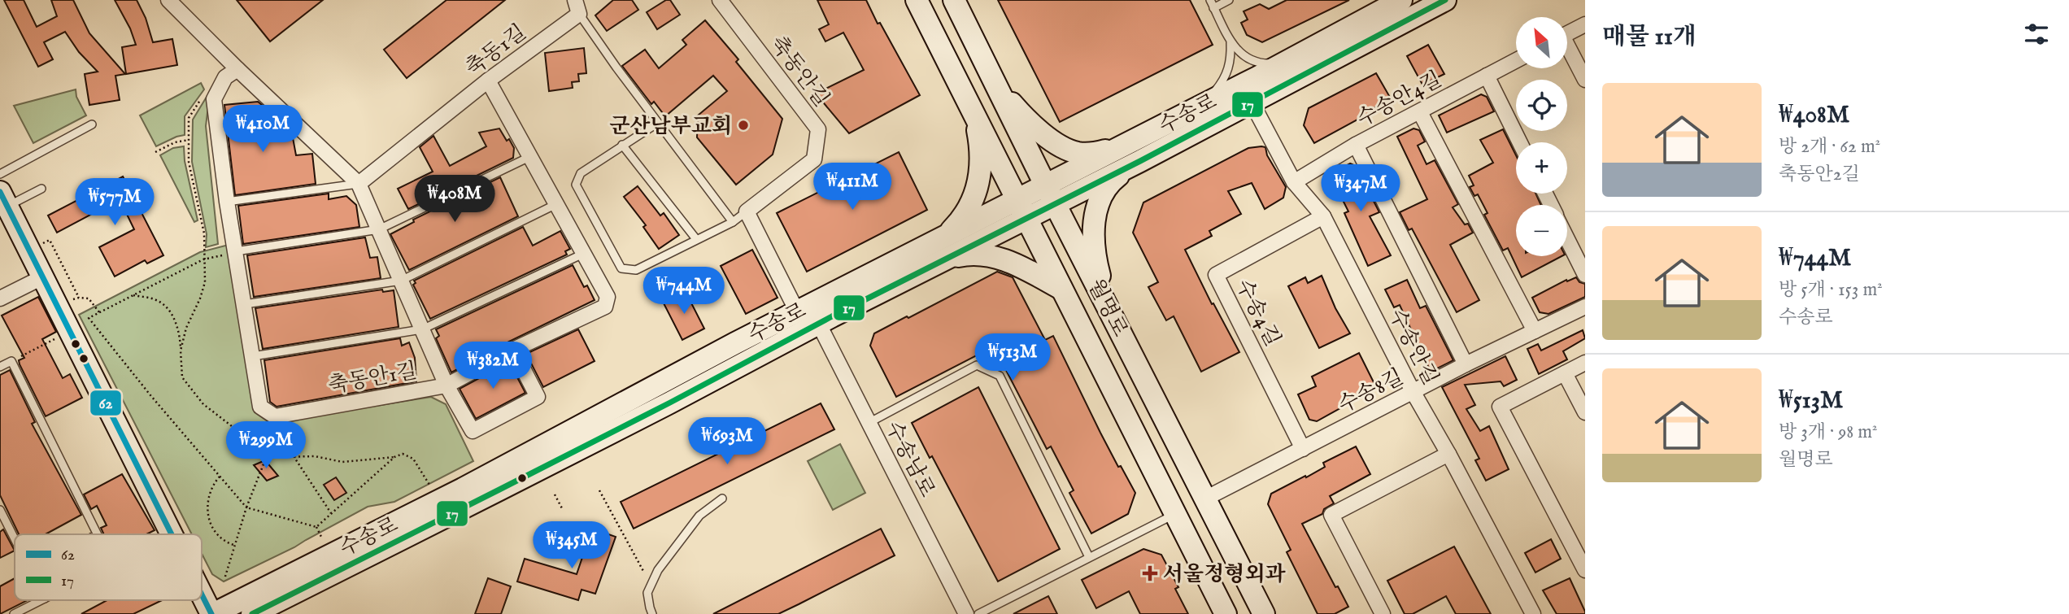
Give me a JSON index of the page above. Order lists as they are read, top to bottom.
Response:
{
  "streets": {
    "street": [
      "축동1길",
      "축동안길",
      "수송안4길",
      "수송로",
      "월명로",
      "수송4길",
      "수송안길",
      "축동안1길",
      "수송8길",
      "수송남로"
    ]
  },
  "crossings": [
    ["축동1길", "축동안1길"],
    ["수송안4길", "수송안길"],
    ["수송로", "월명로"],
    ["수송로", "수송안길"],
    ["수송로", "수송남로"],
    ["월명로", "수송8길"],
    ["수송4길", "수송안길"],
    ["수송4길", "수송8길"],
    ["수송안길", "수송8길"]
  ],
  "places": {
    "other": ["군산남부교회"],
    "health": ["서울정형외과"]
  },
  "lines": ["transit line 17", "transit line 62"],
  "legend": ["62", "17"],
  "north": "top left",
  "page": {
    "heading": "매물 11개",
    "map_buttons": ["+", "−"],
    "list": [
      {
        "name": "₩408M",
        "note": "방 2개 · 62 m² · 축동안2길"
      },
      {
        "name": "₩744M",
        "note": "방 5개 · 153 m² · 수송로"
      },
      {
        "name": "₩513M",
        "note": "방 3개 · 98 m² · 월명로"
      }
    ],
    "price": [
      "₩410M",
      "₩411M",
      "₩347M",
      "₩408M",
      "₩577M",
      "₩744M",
      "₩513M",
      "₩382M",
      "₩693M",
      "₩299M",
      "₩345M"
    ]
  }
}
